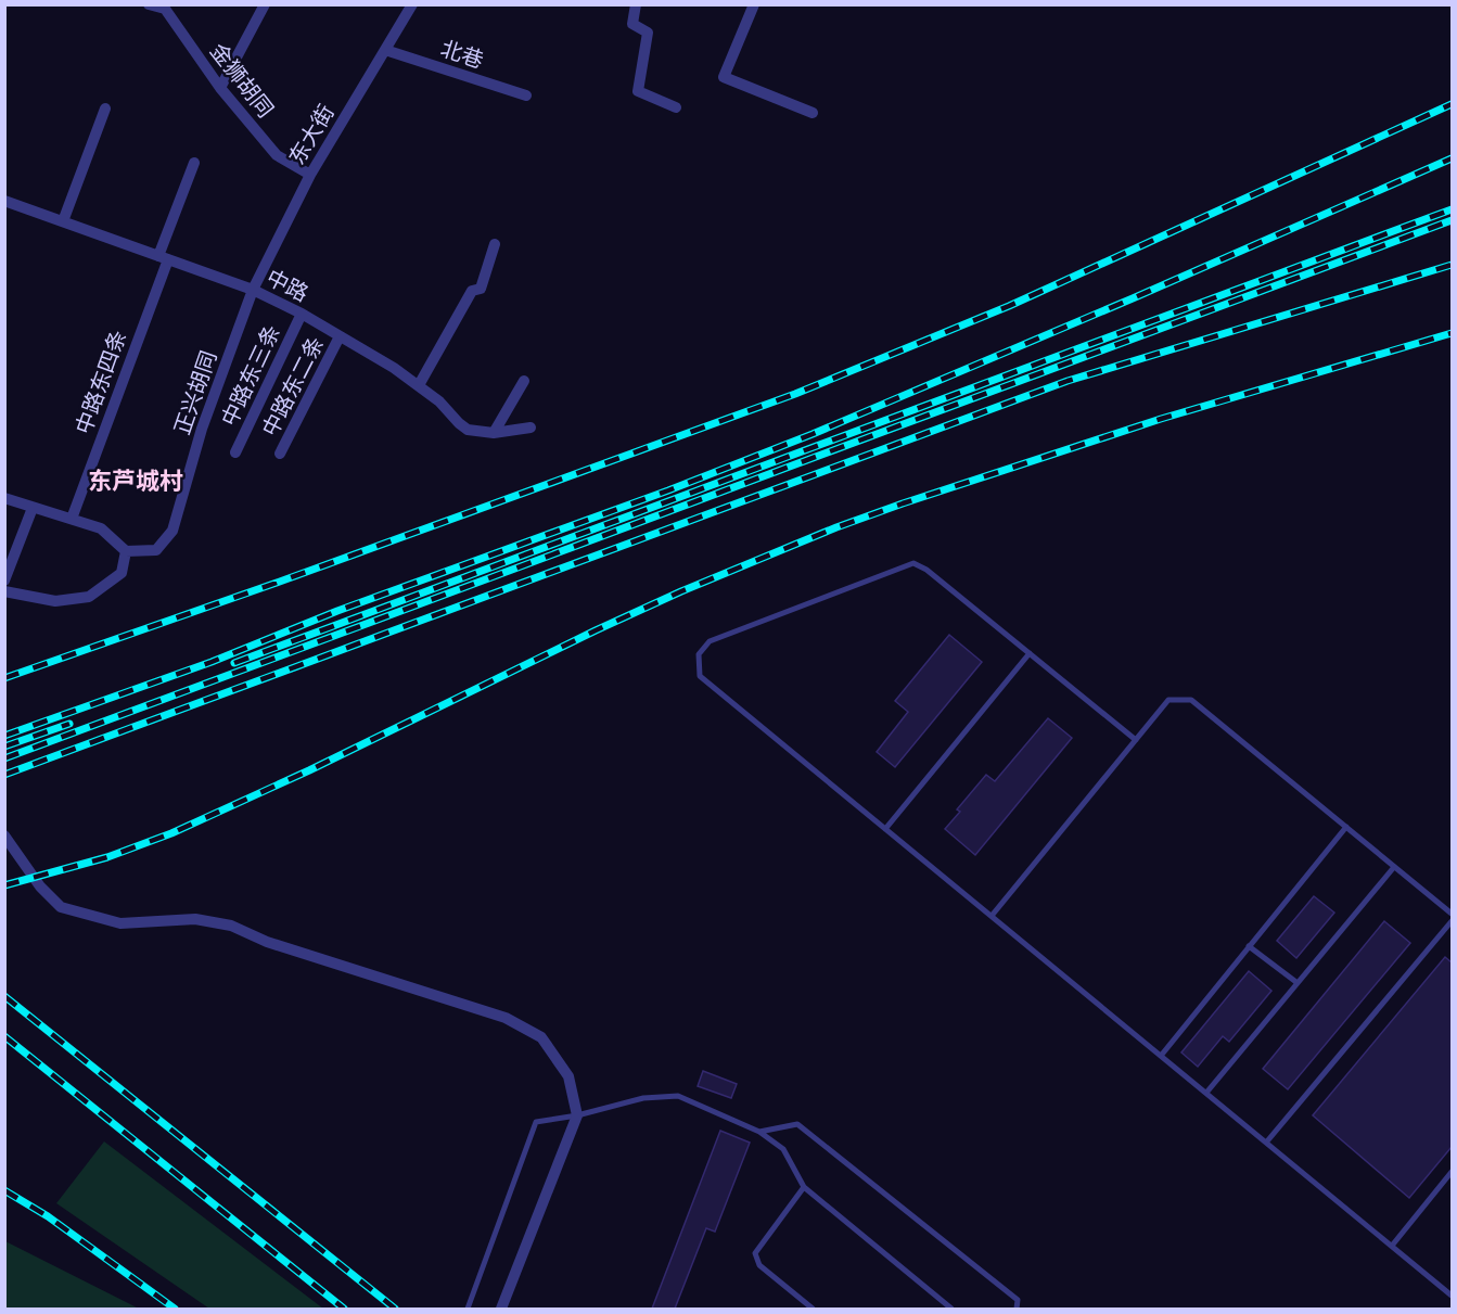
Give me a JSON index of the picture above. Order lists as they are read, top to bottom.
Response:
{
  "streets": {
    "street": [
      "北巷",
      "金狮胡同",
      "东大街",
      "中路",
      "中路东三条",
      "中路东四条",
      "中路东二条",
      "正兴胡同"
    ]
  },
  "crossings": [
    ["北巷", "东大街"],
    ["金狮胡同", "东大街"],
    ["东大街", "中路"],
    ["东大街", "正兴胡同"],
    ["中路", "中路东三条"],
    ["中路", "中路东四条"],
    ["中路", "中路东二条"],
    ["中路", "正兴胡同"]
  ],
  "districts": ["东芦城村"]
}
